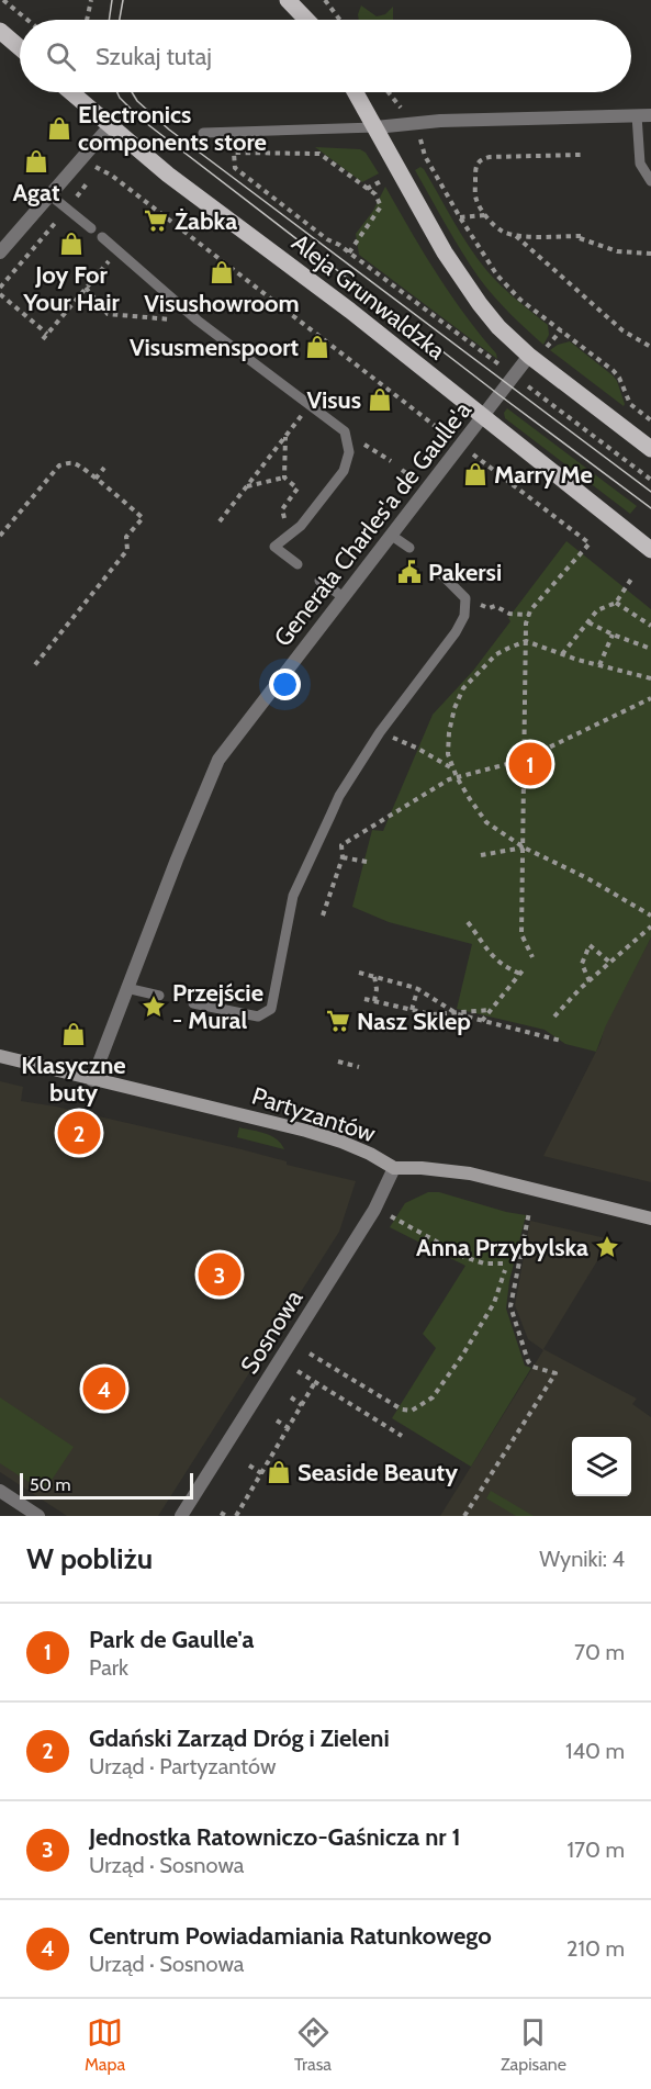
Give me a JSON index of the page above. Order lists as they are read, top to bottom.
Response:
{
  "streets": {
    "main road": ["Aleja Grunwaldzka"],
    "street": ["Generała Charles'a de Gaulle'a", "Partyzantów", "Sosnowa"]
  },
  "crossings": [
    ["Aleja Grunwaldzka", "Generała Charles'a de Gaulle'a"],
    ["Generała Charles'a de Gaulle'a", "Partyzantów"],
    ["Partyzantów", "Sosnowa"]
  ],
  "places": {
    "shop": [
      "Electronics components store",
      "Agat",
      "Joy For Your Hair",
      "Visushowroom",
      "Visusmenspoort",
      "Visus",
      "Marry Me",
      "Klasyczne buty",
      "Seaside Beauty"
    ],
    "supermarket": ["Żabka", "Nasz Sklep"],
    "public building": ["Pakersi"],
    "place": ["Przejście - Mural", "Anna Przybylska"]
  },
  "scale_bar": "50 m",
  "page": {
    "search": "Szukaj tutaj",
    "pins": [
      "1",
      "2",
      "3",
      "4"
    ],
    "scale": "50 m",
    "heading": ["W pobliżu", "Wyniki: 4"],
    "list": [
      {
        "mark": "1",
        "name": "Park de Gaulle'a",
        "note": "Park",
        "value": "70 m"
      },
      {
        "mark": "2",
        "name": "Gdański Zarząd Dróg i Zieleni",
        "note": "Urząd · Partyzantów",
        "value": "140 m"
      },
      {
        "mark": "3",
        "name": "Jednostka Ratowniczo-Gaśnicza nr 1",
        "note": "Urząd · Sosnowa",
        "value": "170 m"
      },
      {
        "mark": "4",
        "name": "Centrum Powiadamiania Ratunkowego",
        "note": "Urząd · Sosnowa",
        "value": "210 m"
      }
    ],
    "nav": ["Mapa", "Trasa", "Zapisane"]
  }
}
